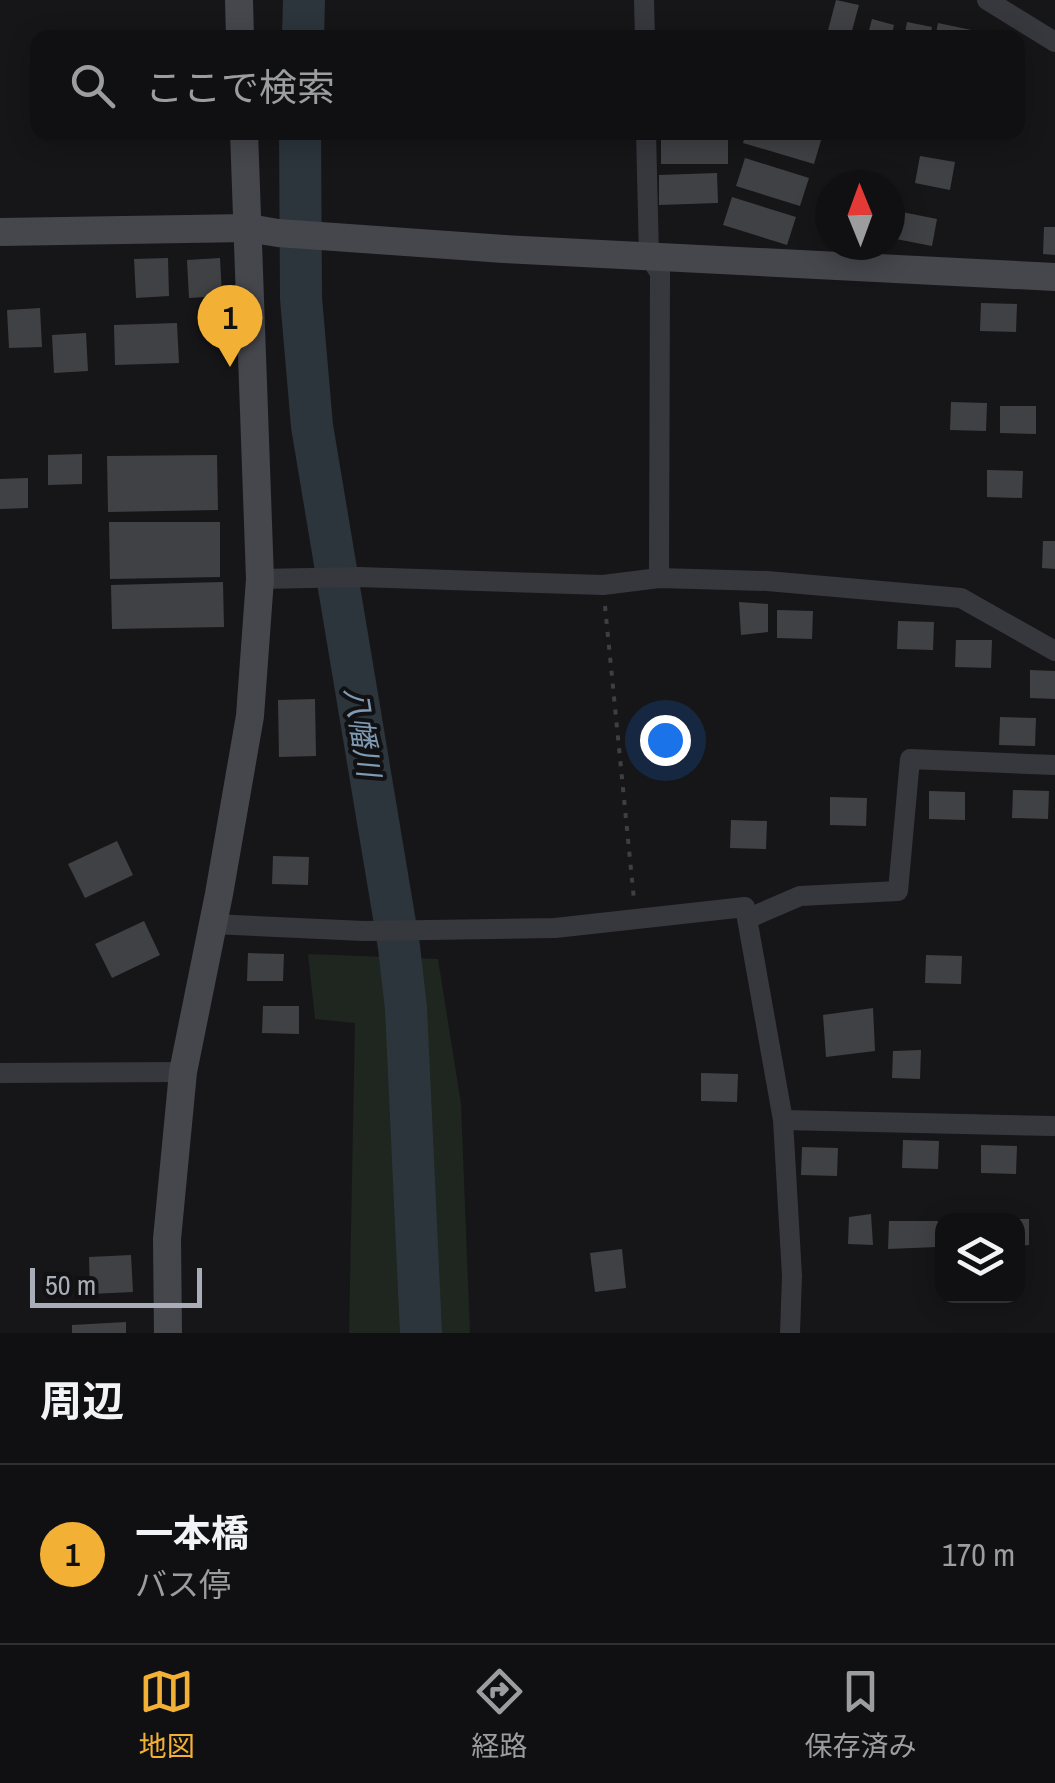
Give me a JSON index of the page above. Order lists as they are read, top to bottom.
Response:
{
  "water": ["八幡川"],
  "scale_bar": "50 m",
  "north": "top",
  "page": {
    "search": "ここで検索",
    "pins": "1",
    "scale": "50 m",
    "heading": "周辺",
    "list": [
      {
        "mark": "1",
        "name": "一本橋",
        "note": "バス停",
        "value": "170 m"
      }
    ],
    "nav": ["地図", "経路", "保存済み"]
  }
}
